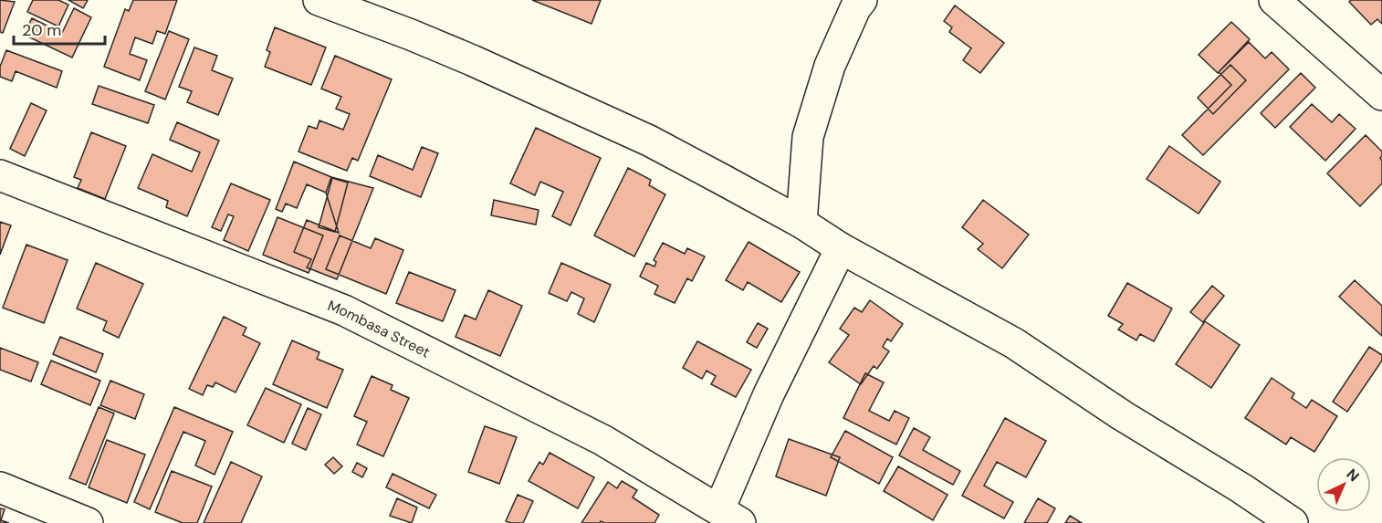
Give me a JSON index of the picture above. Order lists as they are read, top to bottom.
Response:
{
  "streets": {
    "street": ["Mombasa Street"]
  },
  "scale_bar": "20 m",
  "north": "top right"
}
